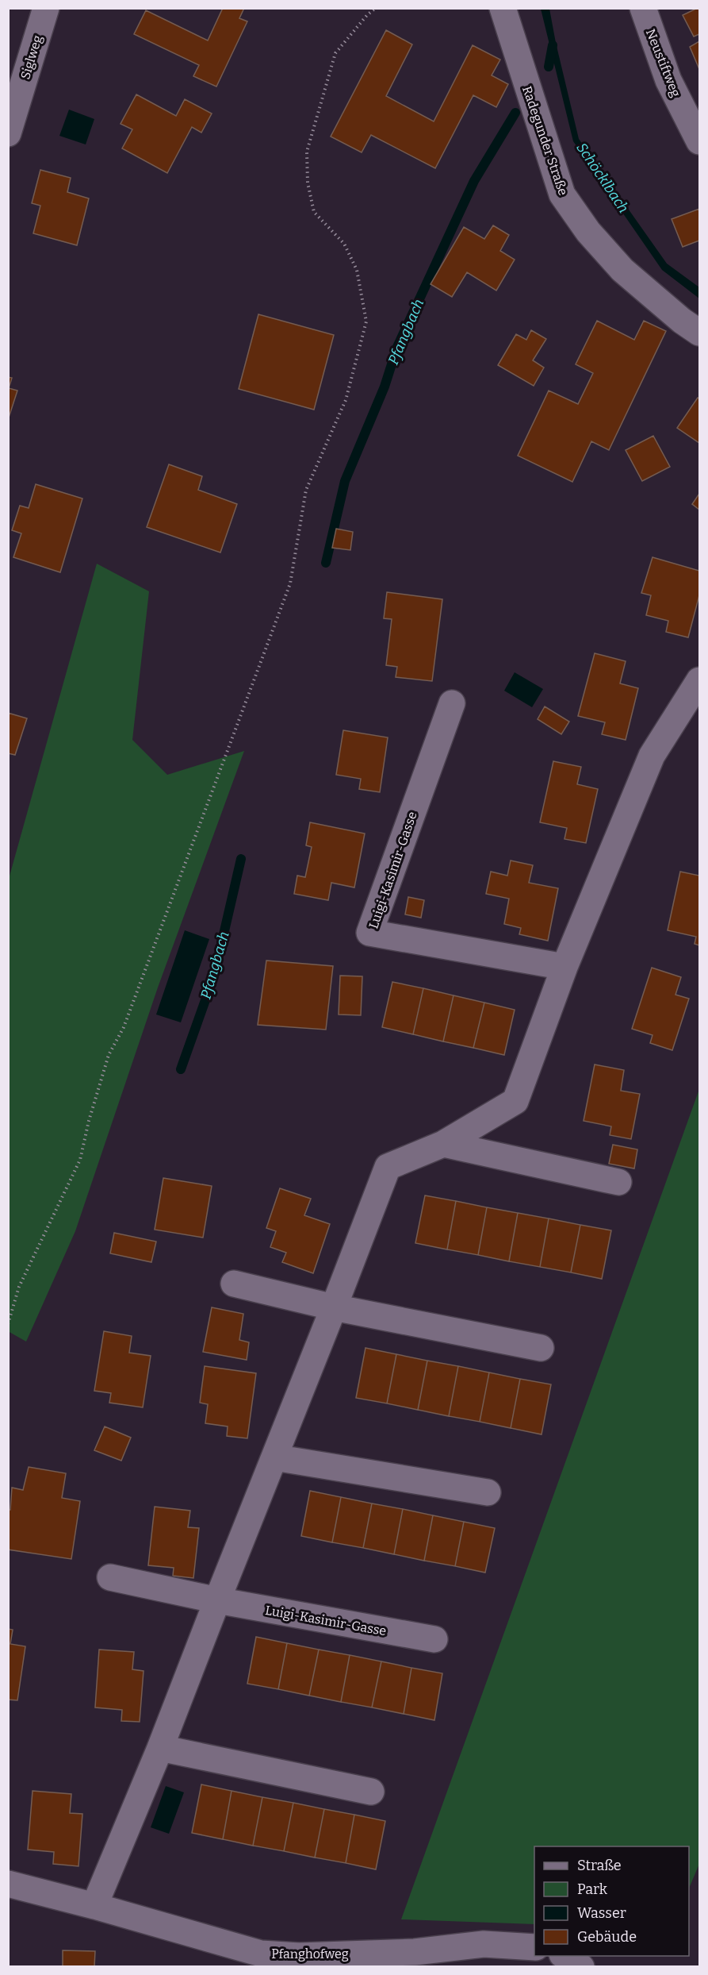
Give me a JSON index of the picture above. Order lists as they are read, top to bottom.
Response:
{
  "streets": {
    "street": [
      "Siglweg",
      "Neustiftweg",
      "Radegunder Straße",
      "Luigi-Kasimir-Gasse",
      "Pfanghofweg"
    ]
  },
  "water": ["Schöcklbach", "Pfangbach"],
  "legend": [
    "Straße",
    "Park",
    "Wasser",
    "Gebäude"
  ]
}
